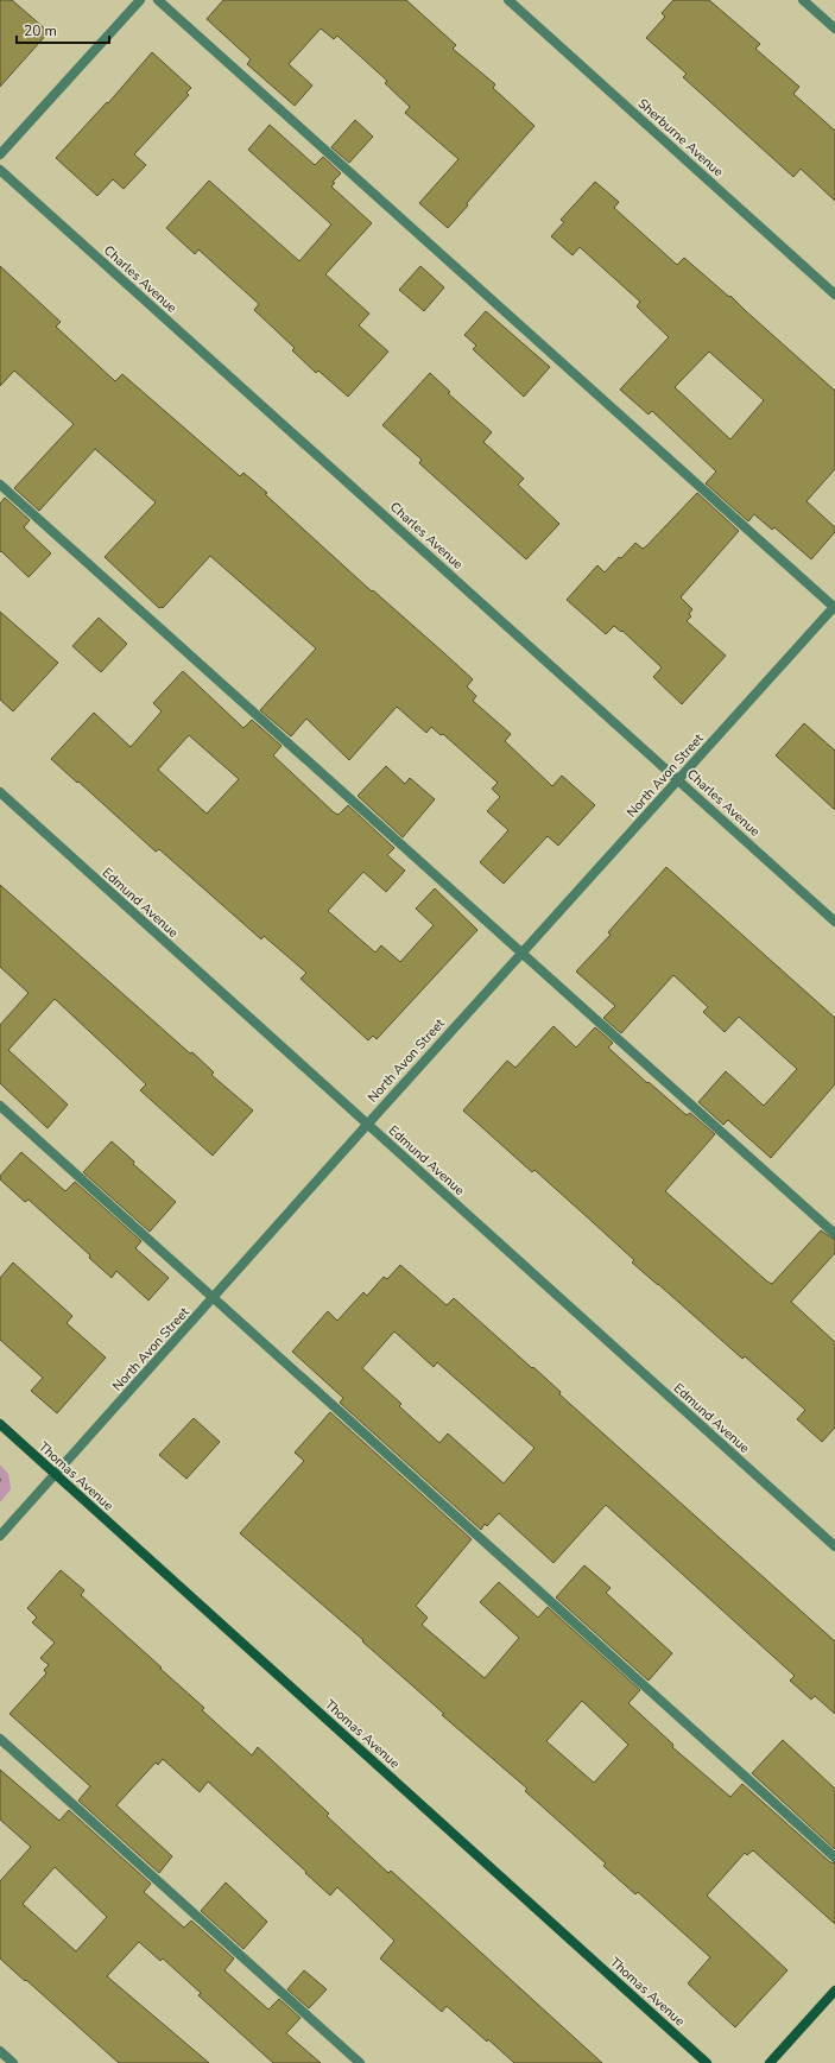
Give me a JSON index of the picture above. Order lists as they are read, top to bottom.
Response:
{
  "streets": {
    "street": [
      "Sherburne Avenue",
      "Charles Avenue",
      "North Avon Street",
      "Edmund Avenue",
      "Thomas Avenue"
    ]
  },
  "crossings": [
    ["Charles Avenue", "North Avon Street"],
    ["North Avon Street", "Edmund Avenue"],
    ["North Avon Street", "Thomas Avenue"]
  ],
  "scale_bar": "20 m"
}
